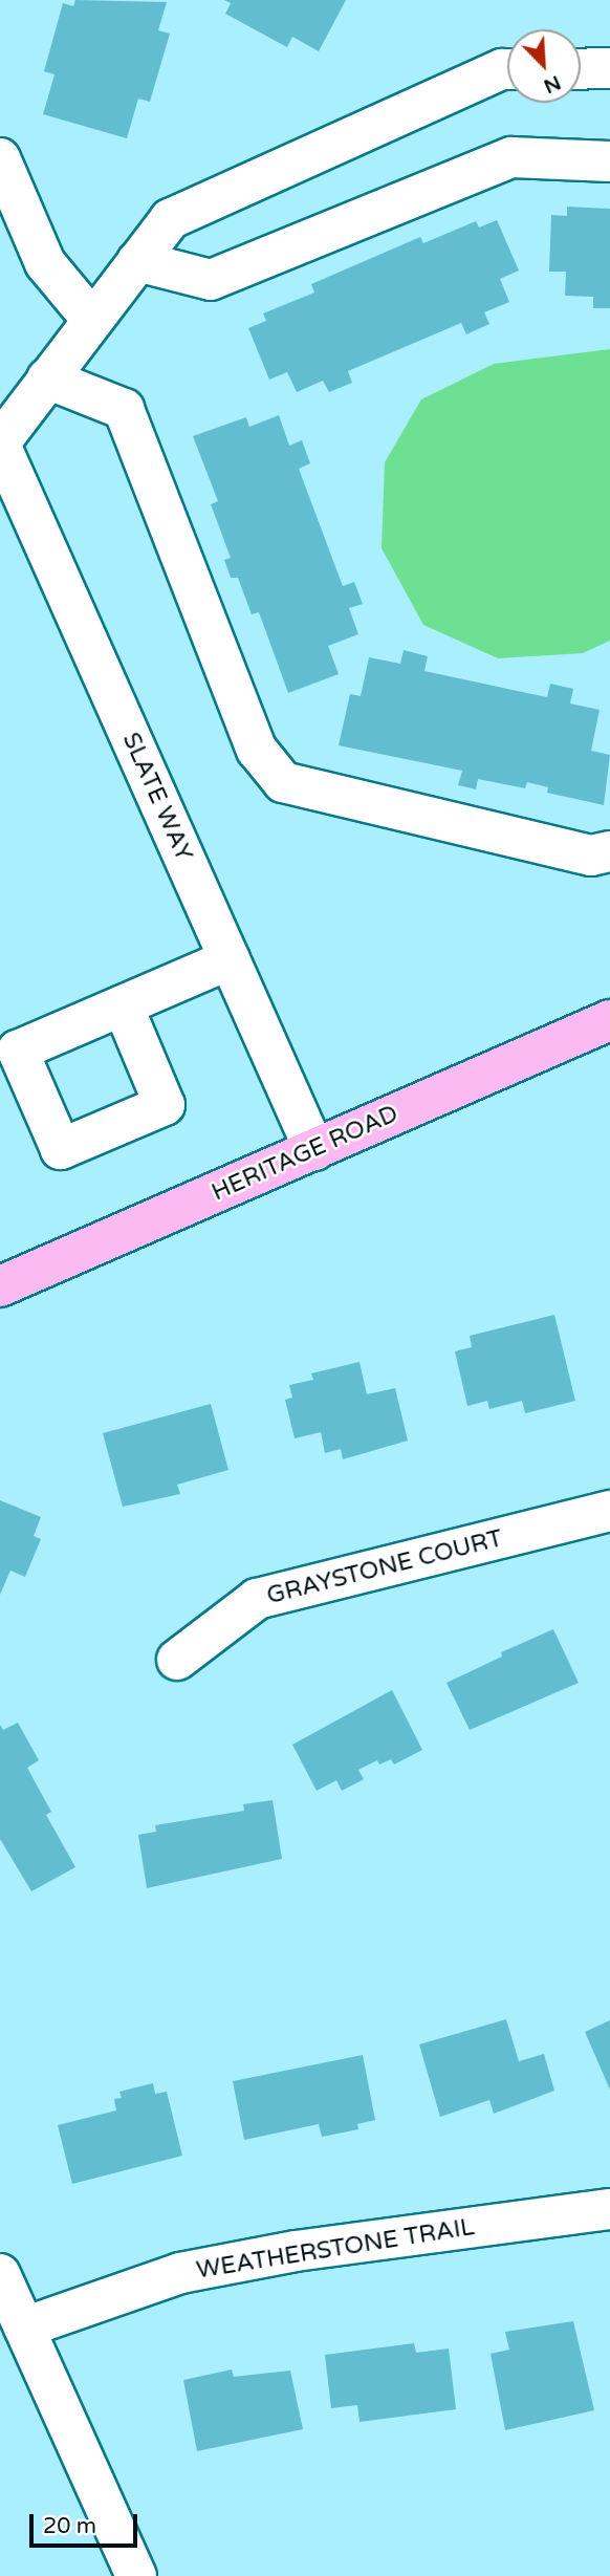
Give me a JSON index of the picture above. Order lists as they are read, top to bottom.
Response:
{
  "streets": {
    "main road": ["HERITAGE ROAD"],
    "street": ["SLATE WAY", "GRAYSTONE COURT", "WEATHERSTONE TRAIL"]
  },
  "crossings": [
    ["SLATE WAY", "HERITAGE ROAD"]
  ],
  "scale_bar": "20 m",
  "north": "bottom right"
}
